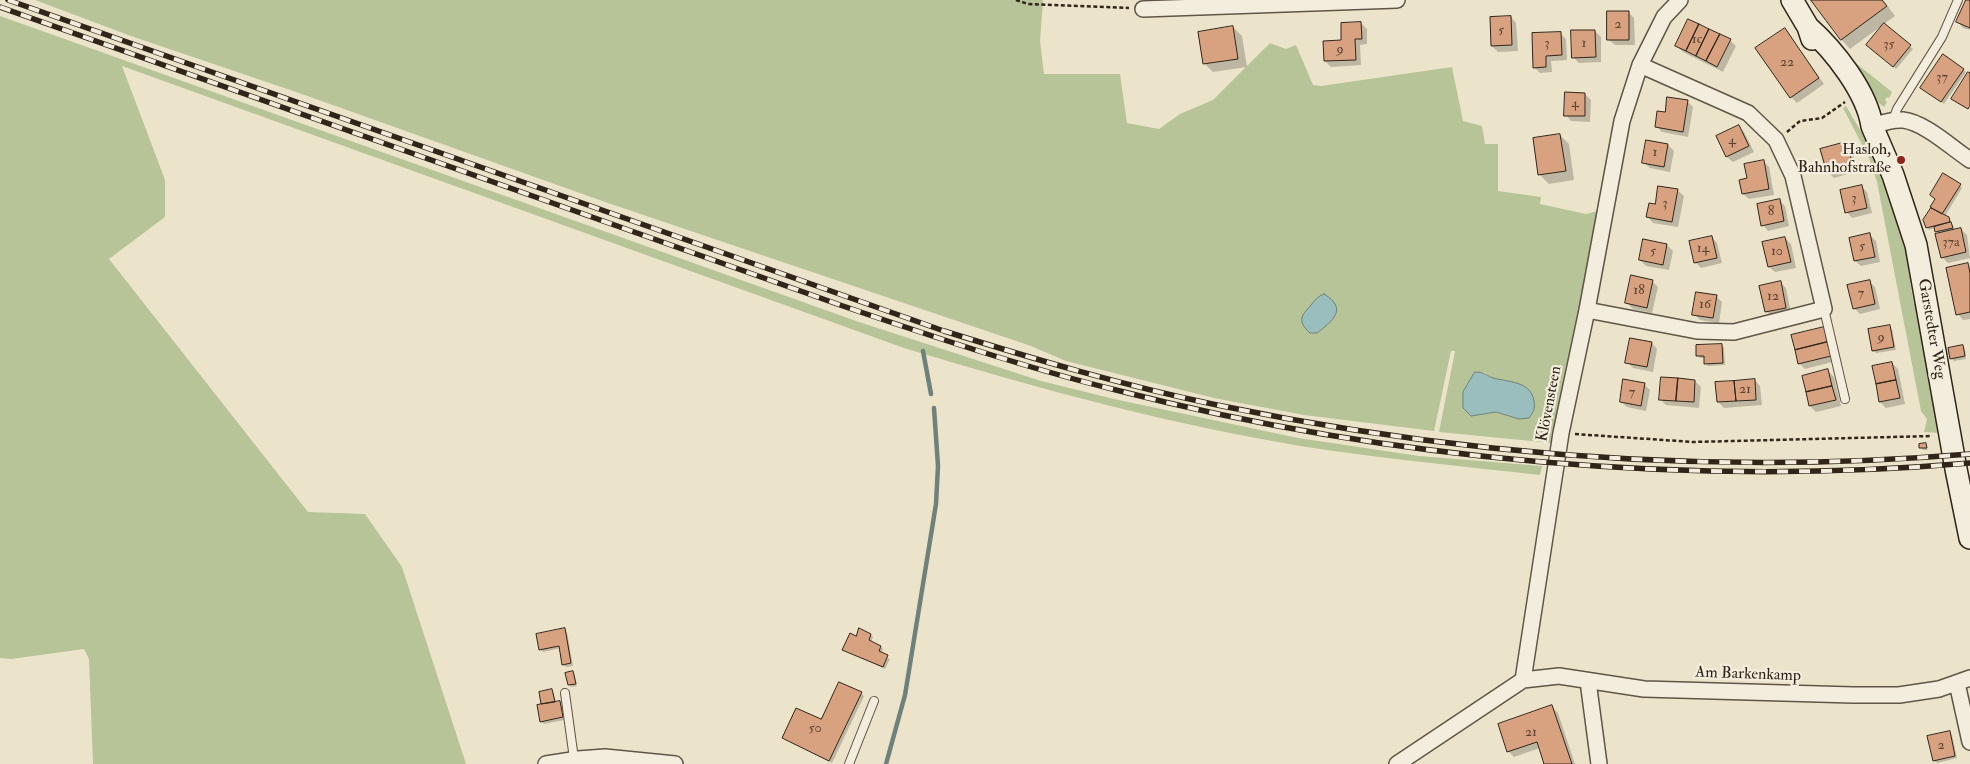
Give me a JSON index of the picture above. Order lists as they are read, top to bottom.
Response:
{
  "streets": {
    "main road": ["Garstedter Weg"],
    "street": ["Klövensteen", "Am Barkenkamp"]
  },
  "crossings": [
    ["Klövensteen", "Am Barkenkamp"]
  ],
  "places": ["Hasloh, Bahnhofstraße"],
  "house_numbers": [
    "2",
    "5",
    "1c",
    "3",
    "1",
    "35",
    "9",
    "22",
    "37",
    "4",
    "4",
    "1",
    "3",
    "3",
    "8",
    "37a",
    "5",
    "14",
    "5",
    "10",
    "18",
    "7",
    "12",
    "16",
    "9",
    "21",
    "7",
    "50",
    "21",
    "2"
  ]
}
